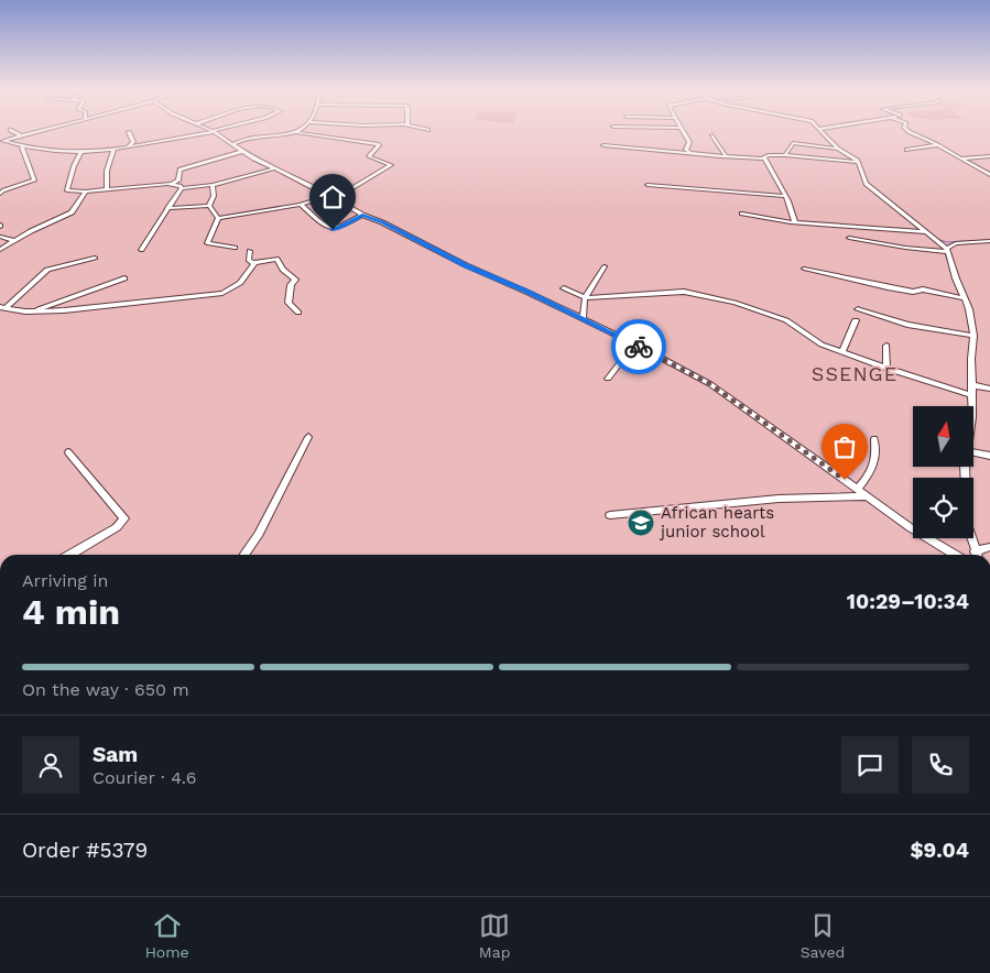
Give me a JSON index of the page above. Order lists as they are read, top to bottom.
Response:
{
  "districts": ["SSENGE"],
  "places": {
    "school or university": ["African hearts junior school"]
  },
  "north": "top",
  "page": {
    "heading": ["4 min", "Arriving in", "10:29–10:34"],
    "panel": [
      "Sam",
      "Courier · 4.6",
      "Order #5379",
      "$9.04"
    ],
    "bar": "On the way · 650 m",
    "tabs": ["Home", "Map", "Saved"]
  }
}
